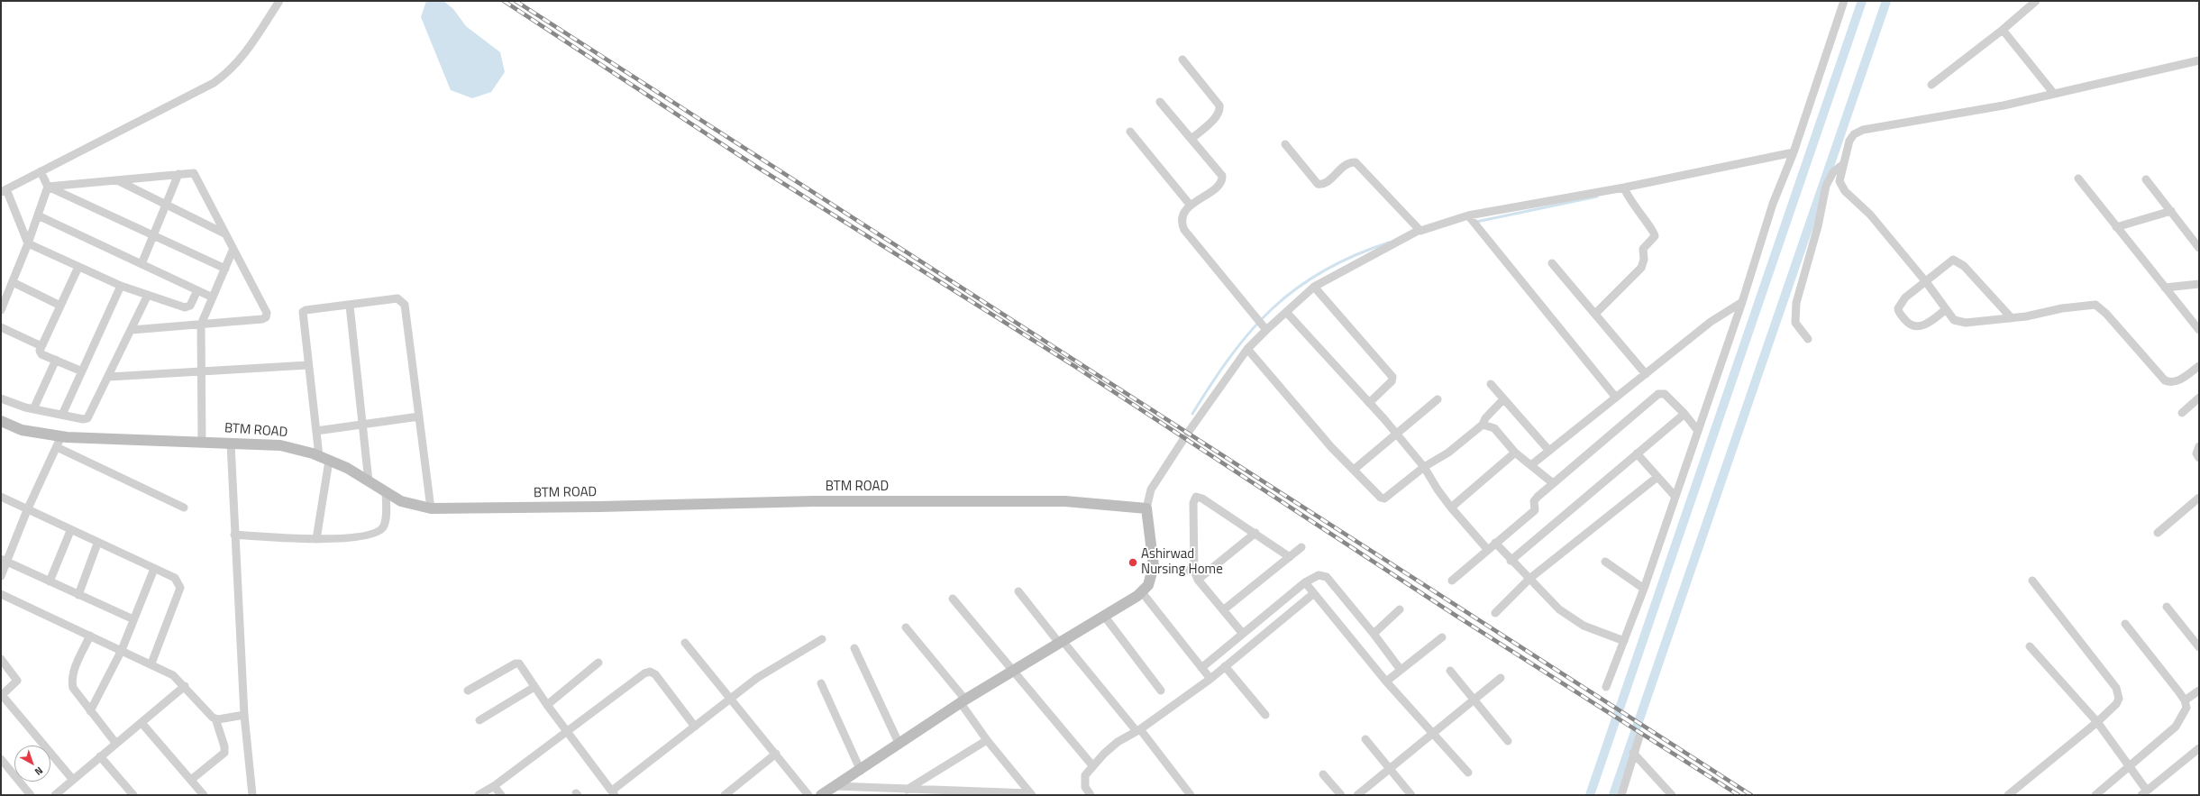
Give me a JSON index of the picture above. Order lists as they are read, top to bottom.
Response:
{
  "streets": {
    "street": ["BTM ROAD"]
  },
  "places": ["Ashirwad Nursing Home"],
  "north": "bottom right"
}
